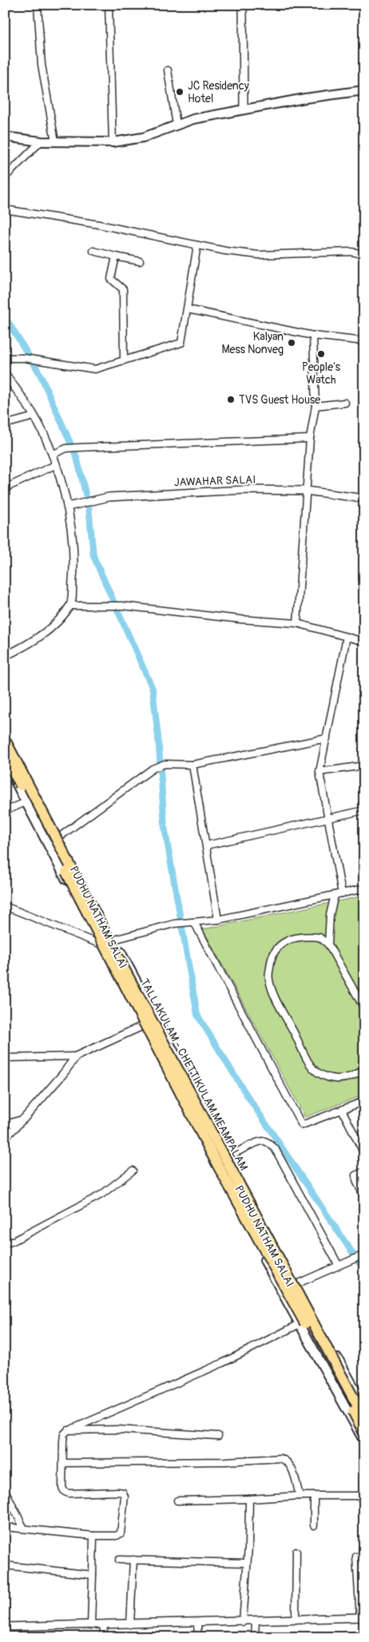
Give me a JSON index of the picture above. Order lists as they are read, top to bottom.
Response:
{
  "streets": {
    "highway": ["TALLAKULAM - CHETTIKULAM MEAMPALAM"],
    "main road": ["PUDHU NATHAM SALAI"],
    "street": ["JAWAHAR SALAI"]
  },
  "places": [
    "JC Residency Hotel",
    "Kalyan Mess Nonveg",
    "People's Watch",
    "TVS Guest House"
  ]
}
